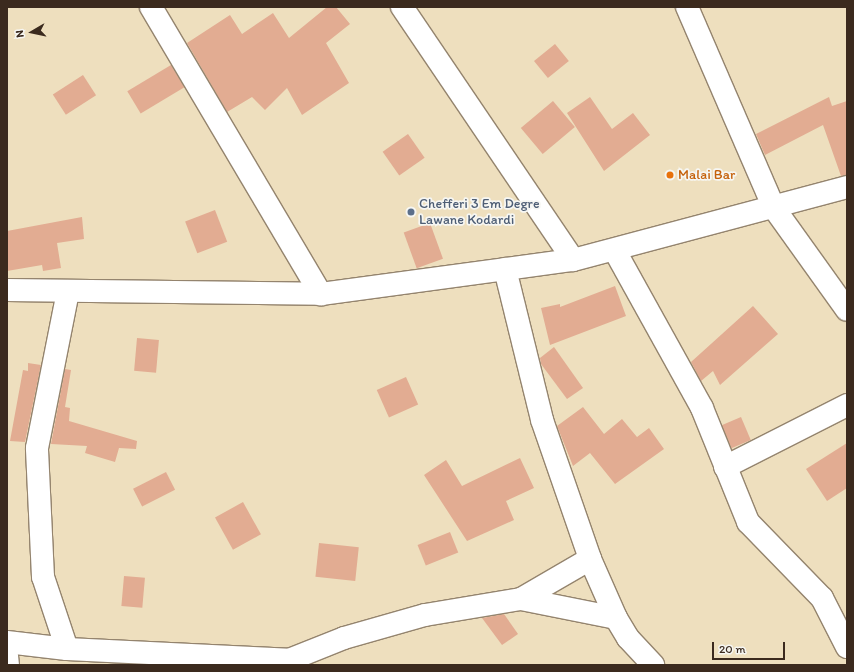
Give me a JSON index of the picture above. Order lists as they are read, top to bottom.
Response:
{
  "places": ["Malai Bar", "Chefferi 3 Em Degre Lawane Kodardi"],
  "scale_bar": "20 m",
  "north": "left"
}
